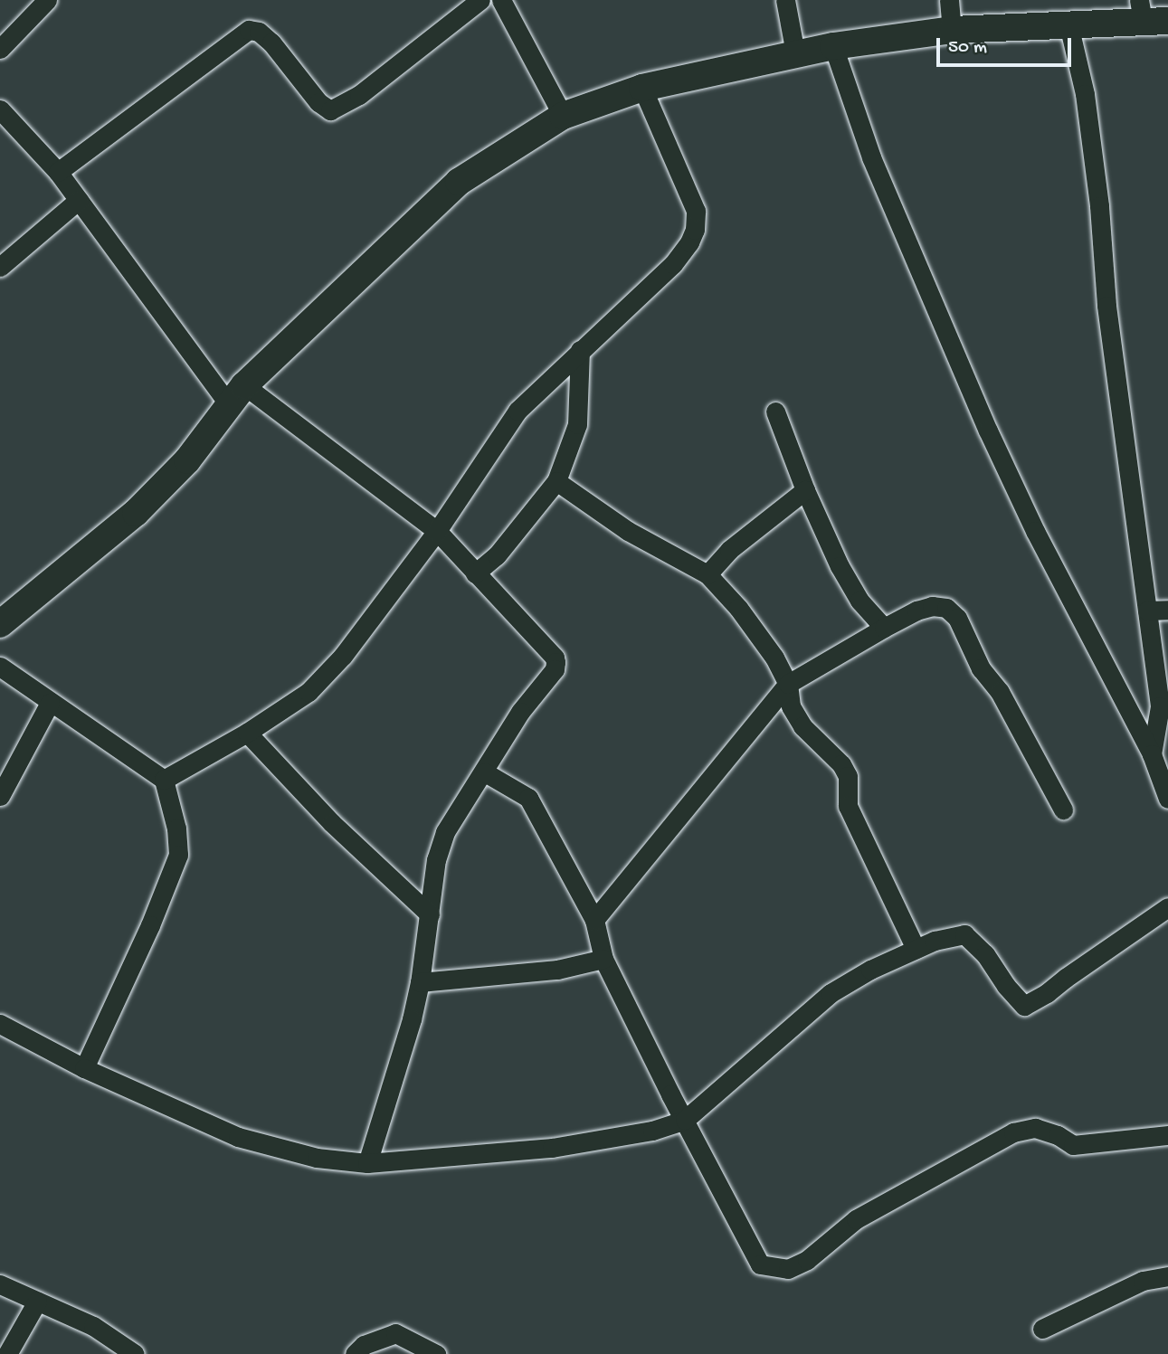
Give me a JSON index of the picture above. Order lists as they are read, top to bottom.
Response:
{
  "scale_bar": "50 m"
}
